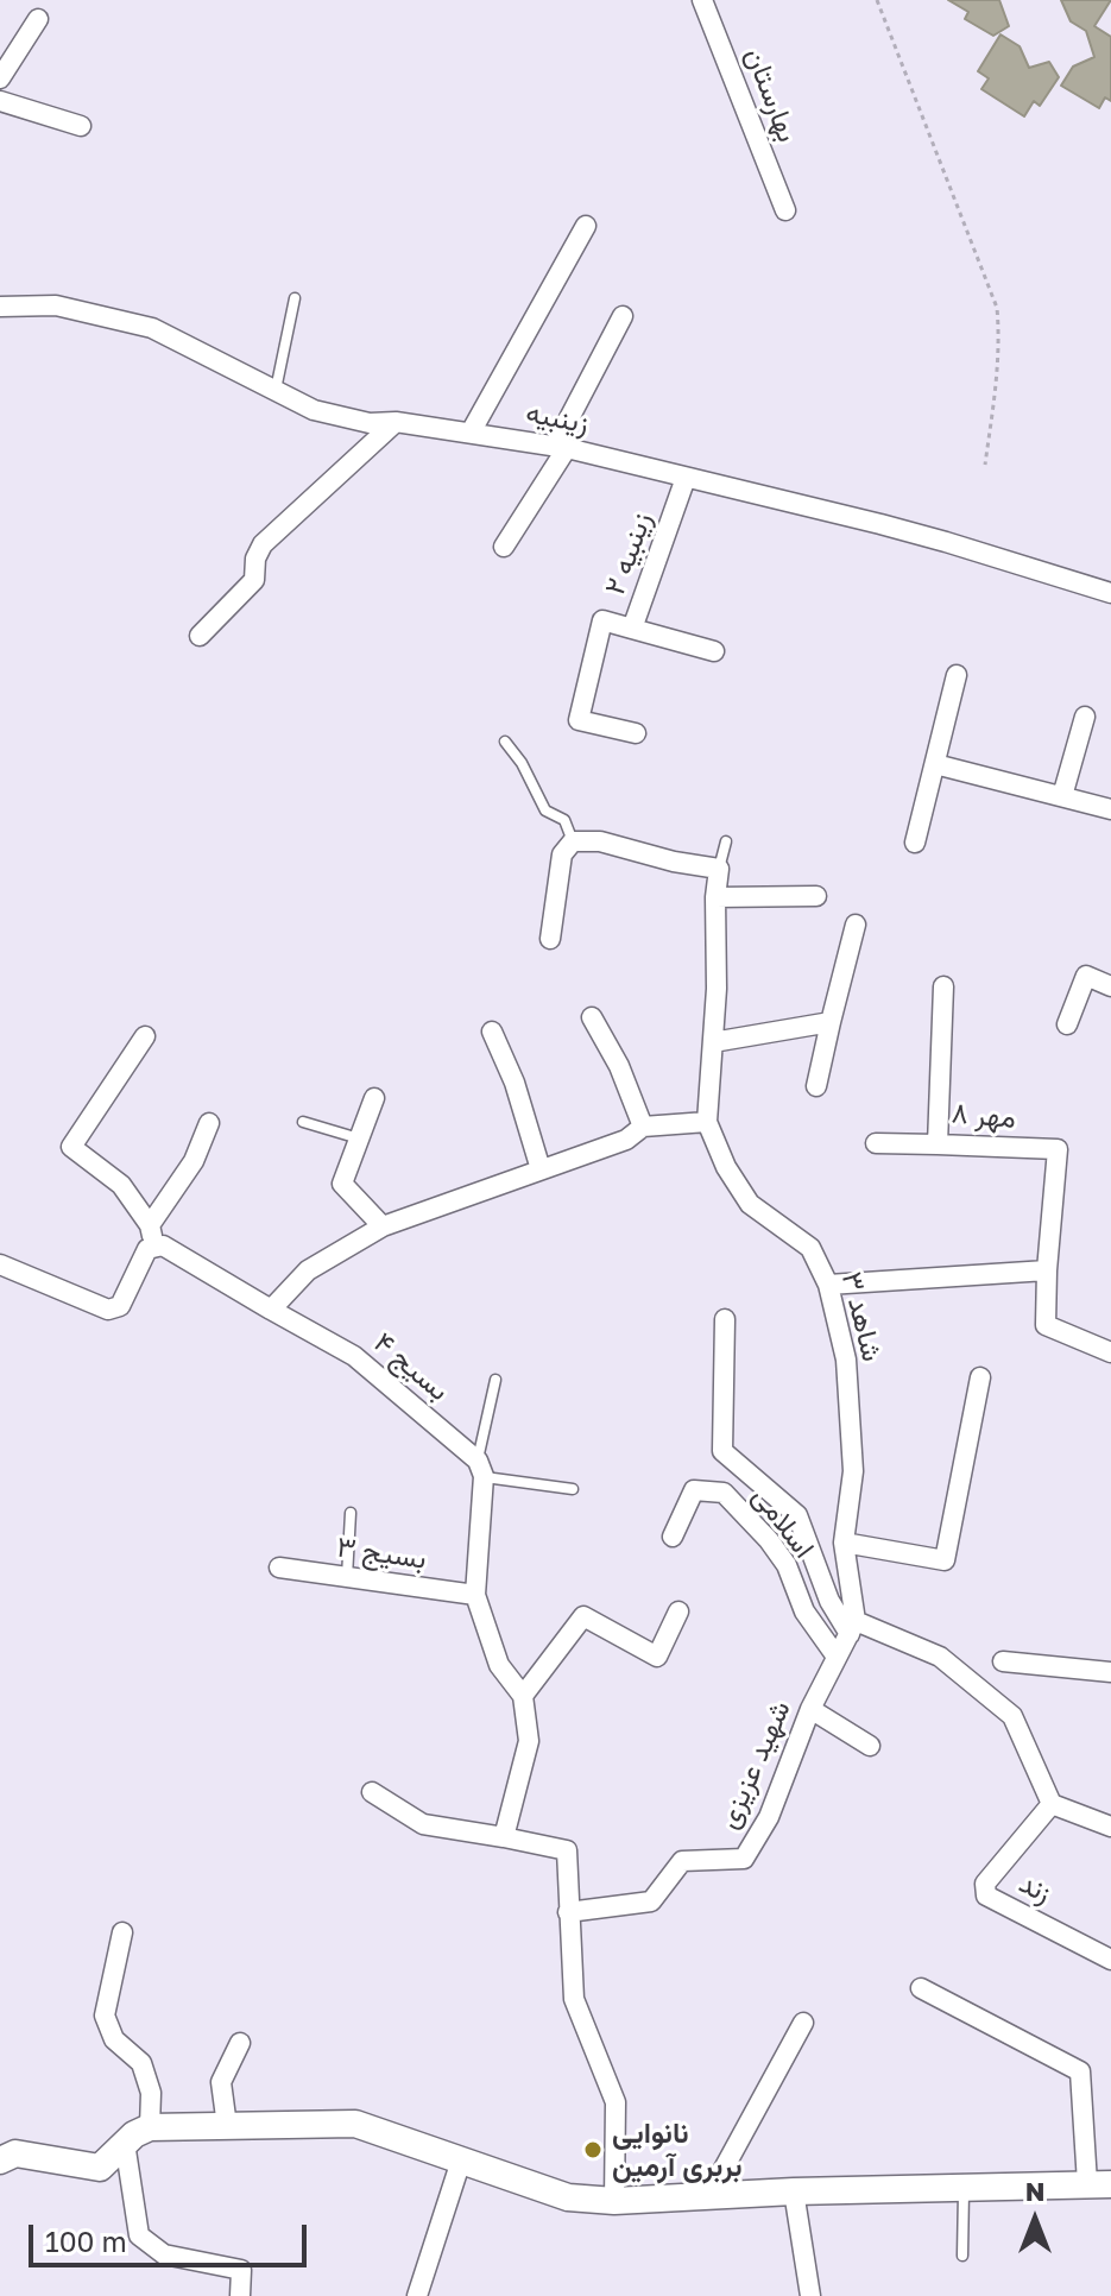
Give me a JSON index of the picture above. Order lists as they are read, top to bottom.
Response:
{
  "streets": {
    "street": [
      "بهارستان",
      "زینبیه",
      "زینبیه ۲",
      "مهر ۸",
      "شاهد ۳",
      "بسیج ۴",
      "اسلامی",
      "بسیج ۳",
      "شهید عزیزی",
      "زند"
    ]
  },
  "crossings": [
    ["زینبیه", "زینبیه ۲"],
    ["شاهد ۳", "شهید عزیزی"],
    ["اسلامی", "شهید عزیزی"]
  ],
  "places": ["نانوایی بربری آرمین"],
  "scale_bar": "100 m",
  "north": "top"
}
